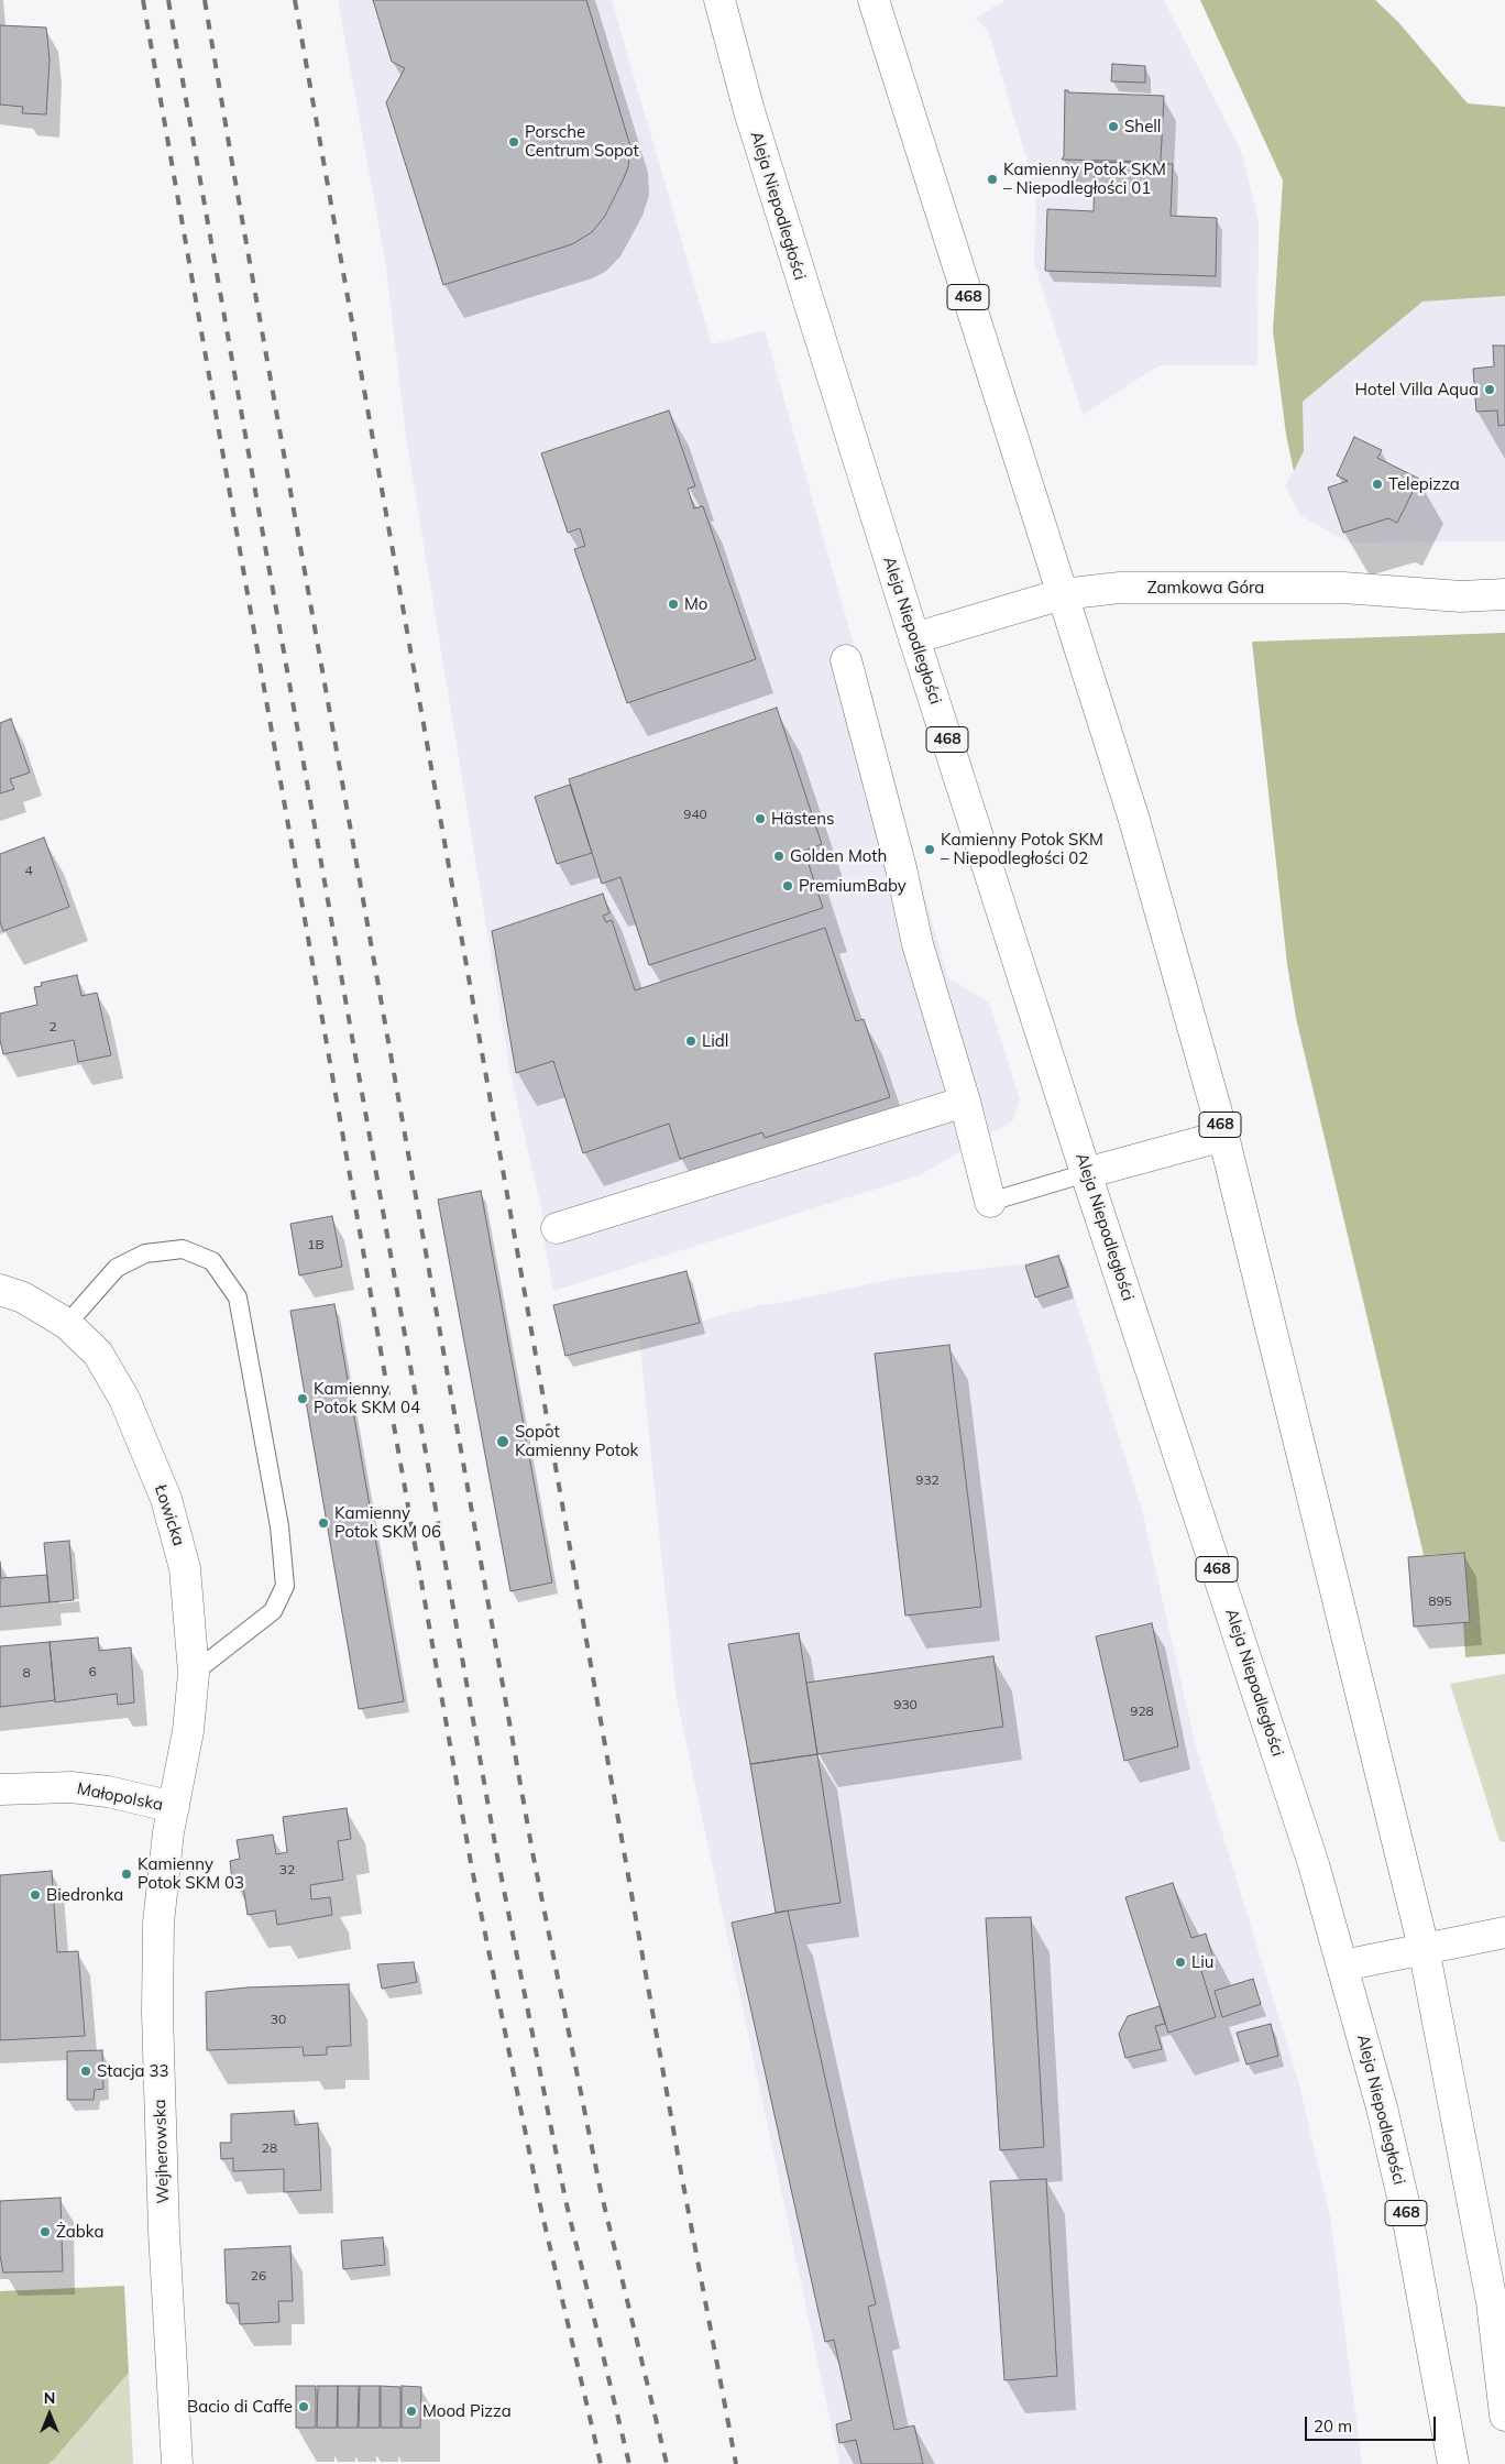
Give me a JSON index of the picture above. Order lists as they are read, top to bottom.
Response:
{
  "streets": {
    "main road": [
      "Aleja Niepodległości",
      "468",
      "Zamkowa Góra",
      "Łowicka",
      "Małopolska",
      "Wejherowska"
    ]
  },
  "crossings": [
    ["Aleja Niepodległości", "Zamkowa Góra"],
    ["468", "Zamkowa Góra"],
    ["Łowicka", "Małopolska"],
    ["Łowicka", "Wejherowska"],
    ["Małopolska", "Wejherowska"]
  ],
  "places": [
    "Shell",
    "Porsche Centrum Sopot",
    "Kamienny Potok SKM – Niepodległości 01",
    "Hotel Villa Aqua",
    "Telepizza",
    "Mo",
    "Hästens",
    "Kamienny Potok SKM – Niepodległości 02",
    "Golden Moth",
    "PremiumBaby",
    "Lidl",
    "Kamienny Potok SKM 04",
    "Sopot Kamienny Potok",
    "Kamienny Potok SKM 06",
    "Kamienny Potok SKM 03",
    "Biedronka",
    "Liu",
    "Stacja 33",
    "Żabka",
    "Bacio di Caffe",
    "Mood Pizza"
  ],
  "house_numbers": [
    "940",
    "4",
    "2",
    "1B",
    "932",
    "895",
    "6",
    "8",
    "930",
    "928",
    "32",
    "30",
    "28",
    "26"
  ],
  "scale_bar": "20 m",
  "north": "top"
}
